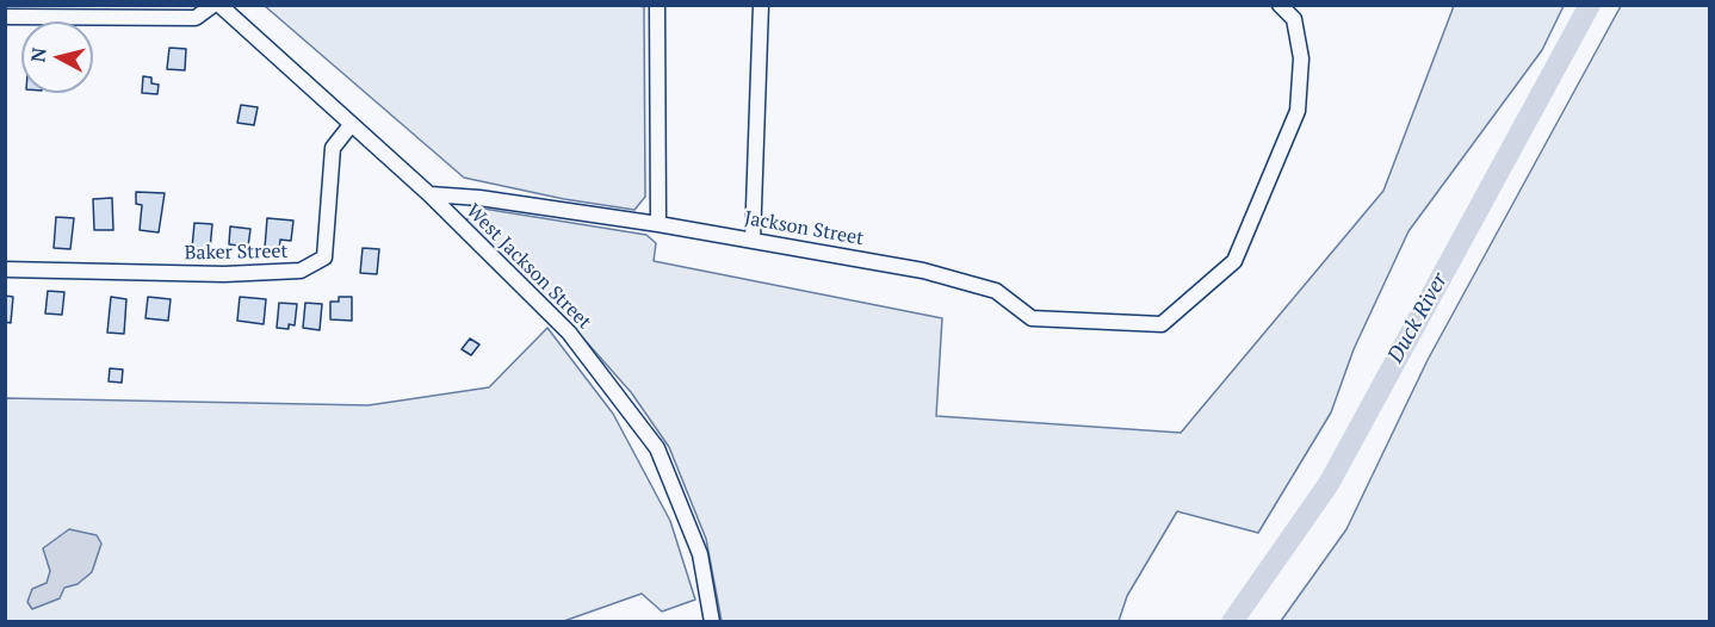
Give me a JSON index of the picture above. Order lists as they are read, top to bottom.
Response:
{
  "streets": {
    "street": ["Jackson Street", "Baker Street", "West Jackson Street"]
  },
  "crossings": [
    ["Jackson Street", "West Jackson Street"],
    ["Baker Street", "West Jackson Street"]
  ],
  "water": ["Duck River"],
  "north": "left"
}
